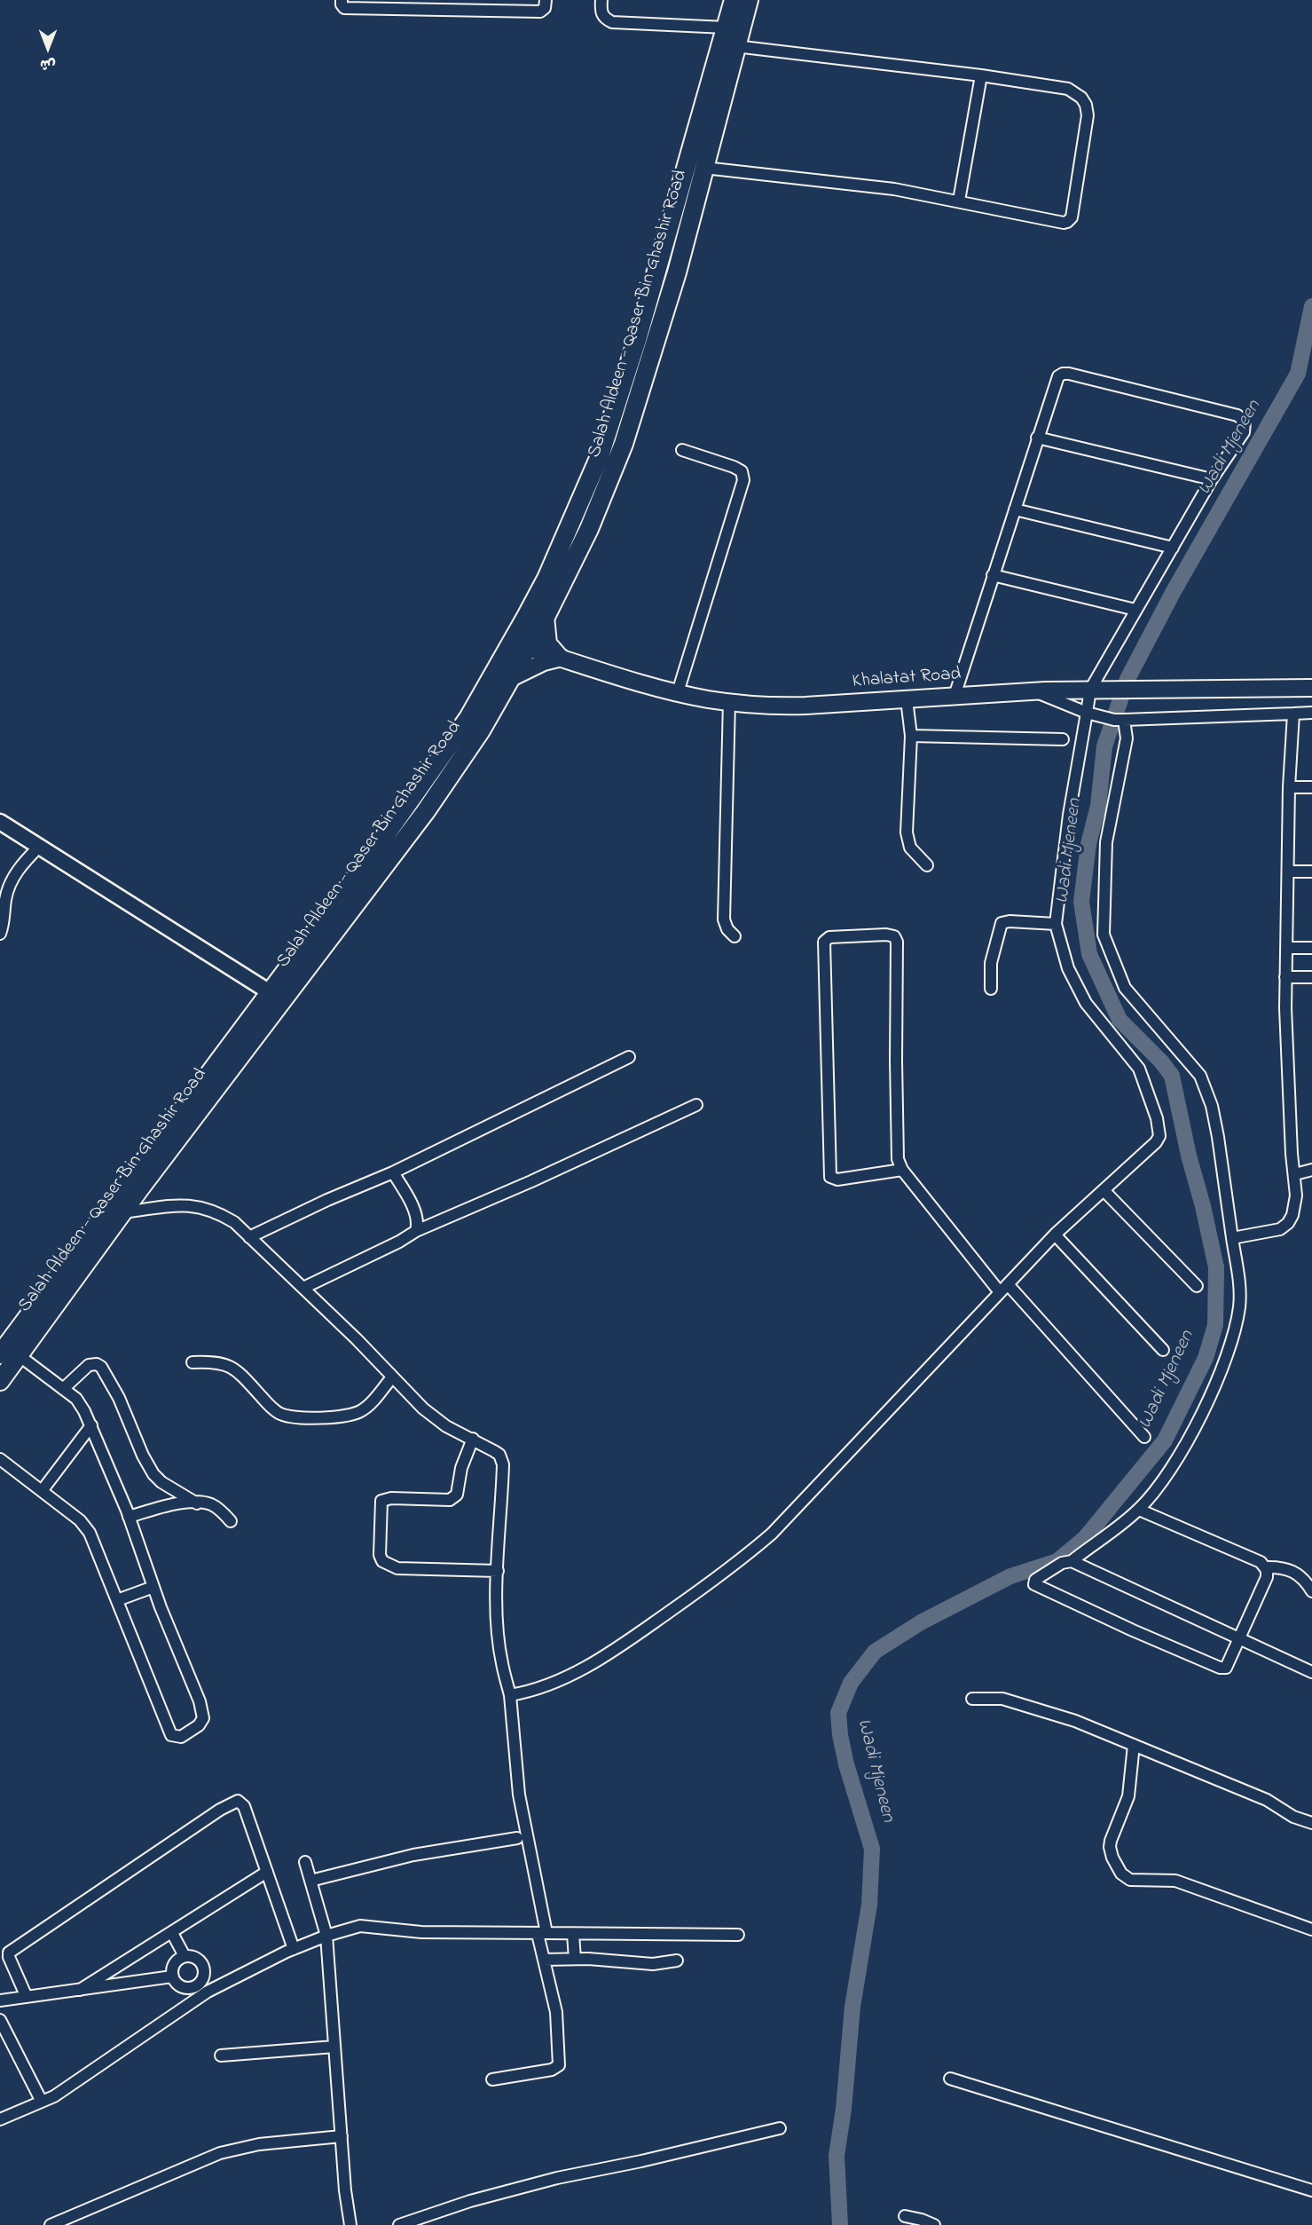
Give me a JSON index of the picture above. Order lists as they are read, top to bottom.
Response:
{
  "streets": {
    "highway": ["Salah Aldeen - Qaser Bin Ghashir Road"],
    "main road": ["Khalatat Road"]
  },
  "crossings": [
    ["Salah Aldeen - Qaser Bin Ghashir Road", "Khalatat Road"]
  ],
  "water": ["Wadi Mjeneen"],
  "north": "bottom"
}
